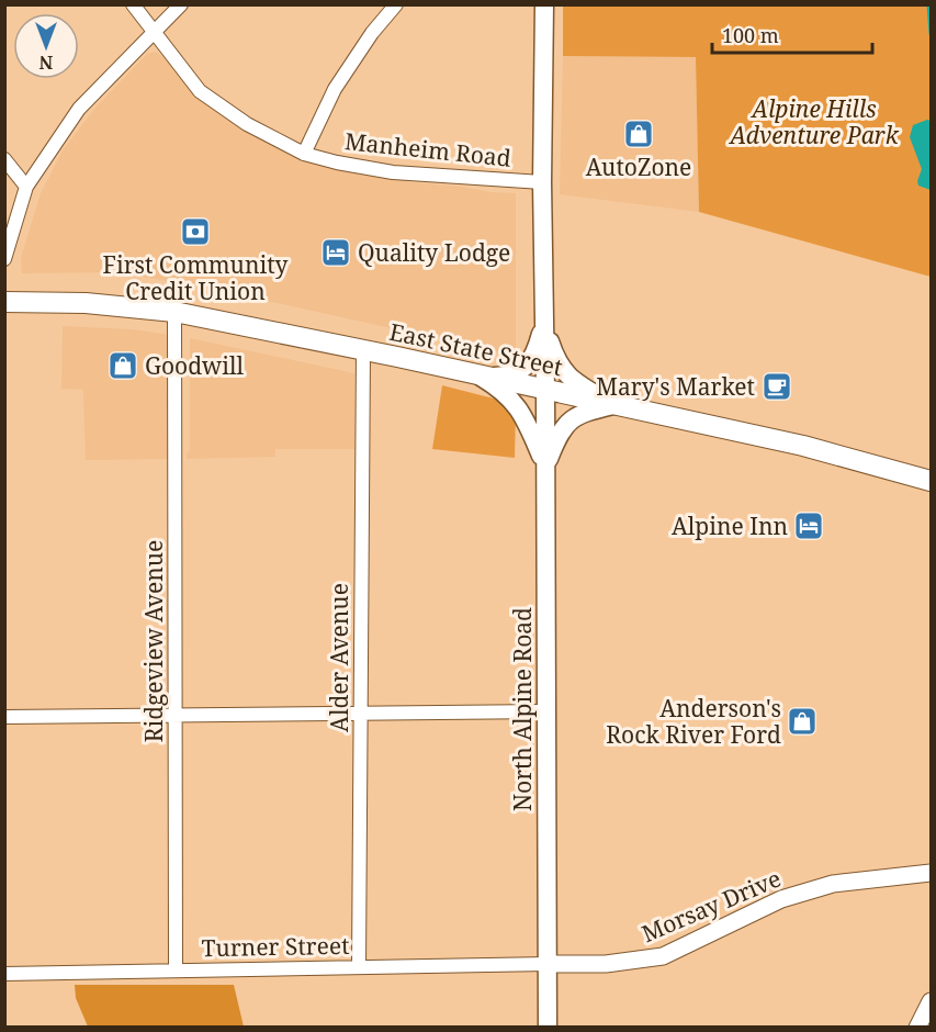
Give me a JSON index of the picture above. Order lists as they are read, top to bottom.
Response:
{
  "streets": {
    "main road": ["East State Street", "North Alpine Road"],
    "street": [
      "Manheim Road",
      "Ridgeview Avenue",
      "Alder Avenue",
      "Morsay Drive",
      "Turner Street"
    ]
  },
  "crossings": [
    ["Manheim Road", "North Alpine Road"],
    ["East State Street", "Ridgeview Avenue"],
    ["East State Street", "Alder Avenue"],
    ["East State Street", "North Alpine Road"],
    ["Ridgeview Avenue", "Turner Street"],
    ["Alder Avenue", "Turner Street"],
    ["North Alpine Road", "Morsay Drive"],
    ["North Alpine Road", "Turner Street"],
    ["Morsay Drive", "Turner Street"]
  ],
  "parks": ["Alpine Hills Adventure Park"],
  "places": {
    "shop": ["AutoZone", "Goodwill", "Anderson's Rock River Ford"],
    "bank": ["First Community Credit Union"],
    "hotel": ["Quality Lodge", "Alpine Inn"],
    "cafe": ["Mary's Market"]
  },
  "scale_bar": "100 m",
  "north": "bottom"
}
